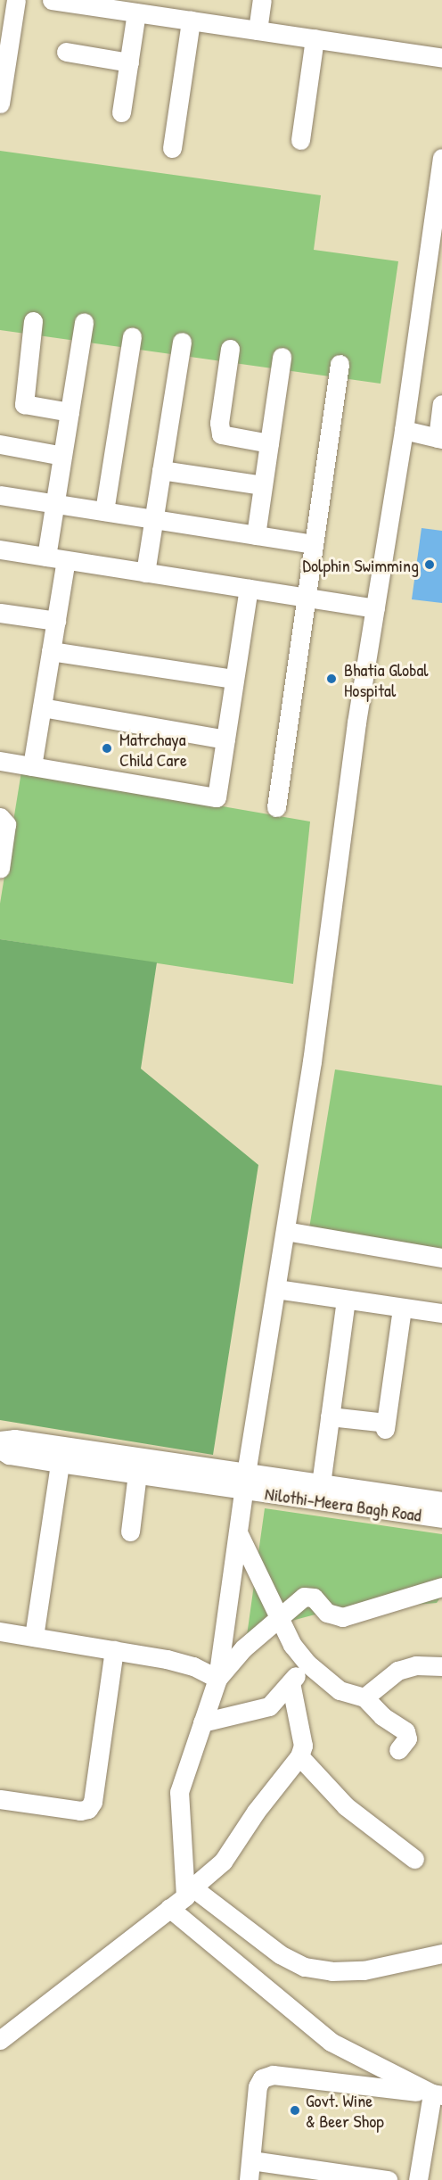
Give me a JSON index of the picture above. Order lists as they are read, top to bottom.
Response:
{
  "streets": {
    "street": ["Nilothi-Meera Bagh Road"]
  },
  "places": [
    "Dolphin Swimming",
    "Bhatia Global Hospital",
    "Matrchaya Child Care",
    "Govt. Wine & Beer Shop"
  ]
}
